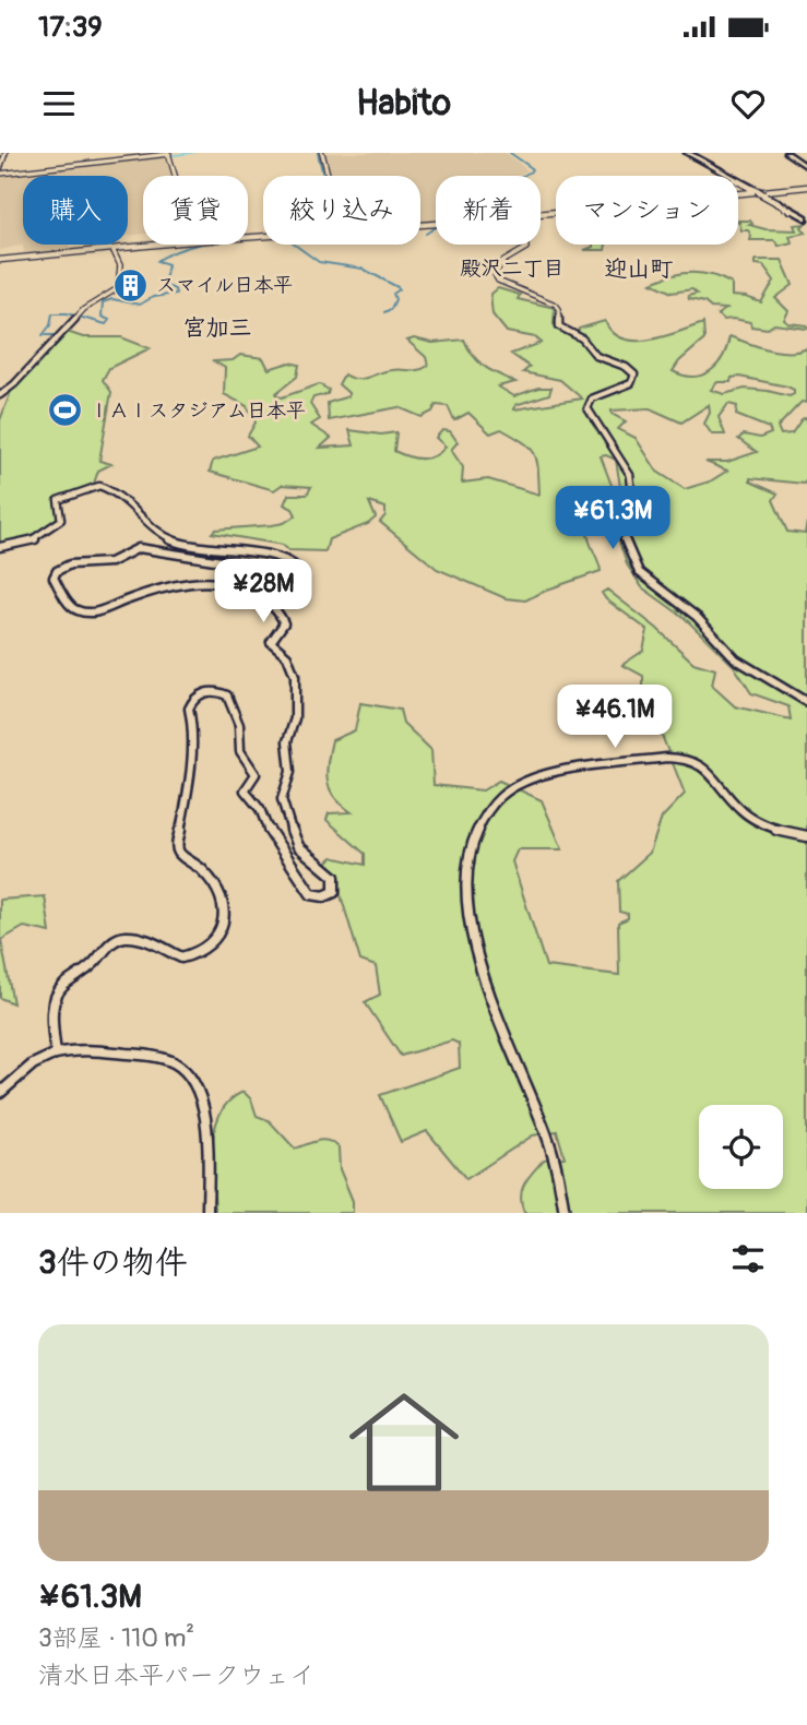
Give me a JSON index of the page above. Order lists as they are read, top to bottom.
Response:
{
  "districts": ["殿沢二丁目", "迎山町", "宮加三"],
  "places": {
    "building": ["スマイル日本平"],
    "sports": ["ＩＡＩスタジアム日本平"]
  },
  "page": {
    "status": "17:39",
    "header": "Habito",
    "chip": [
      "購入",
      "賃貸",
      "絞り込み",
      "新着",
      "マンション"
    ],
    "price": ["¥61.3M", "¥28M", "¥46.1M"],
    "heading": "3件の物件",
    "list": [
      {
        "name": "¥61.3M",
        "note": "3部屋 · 110 m² · 清水日本平パークウェイ"
      }
    ]
  }
}
